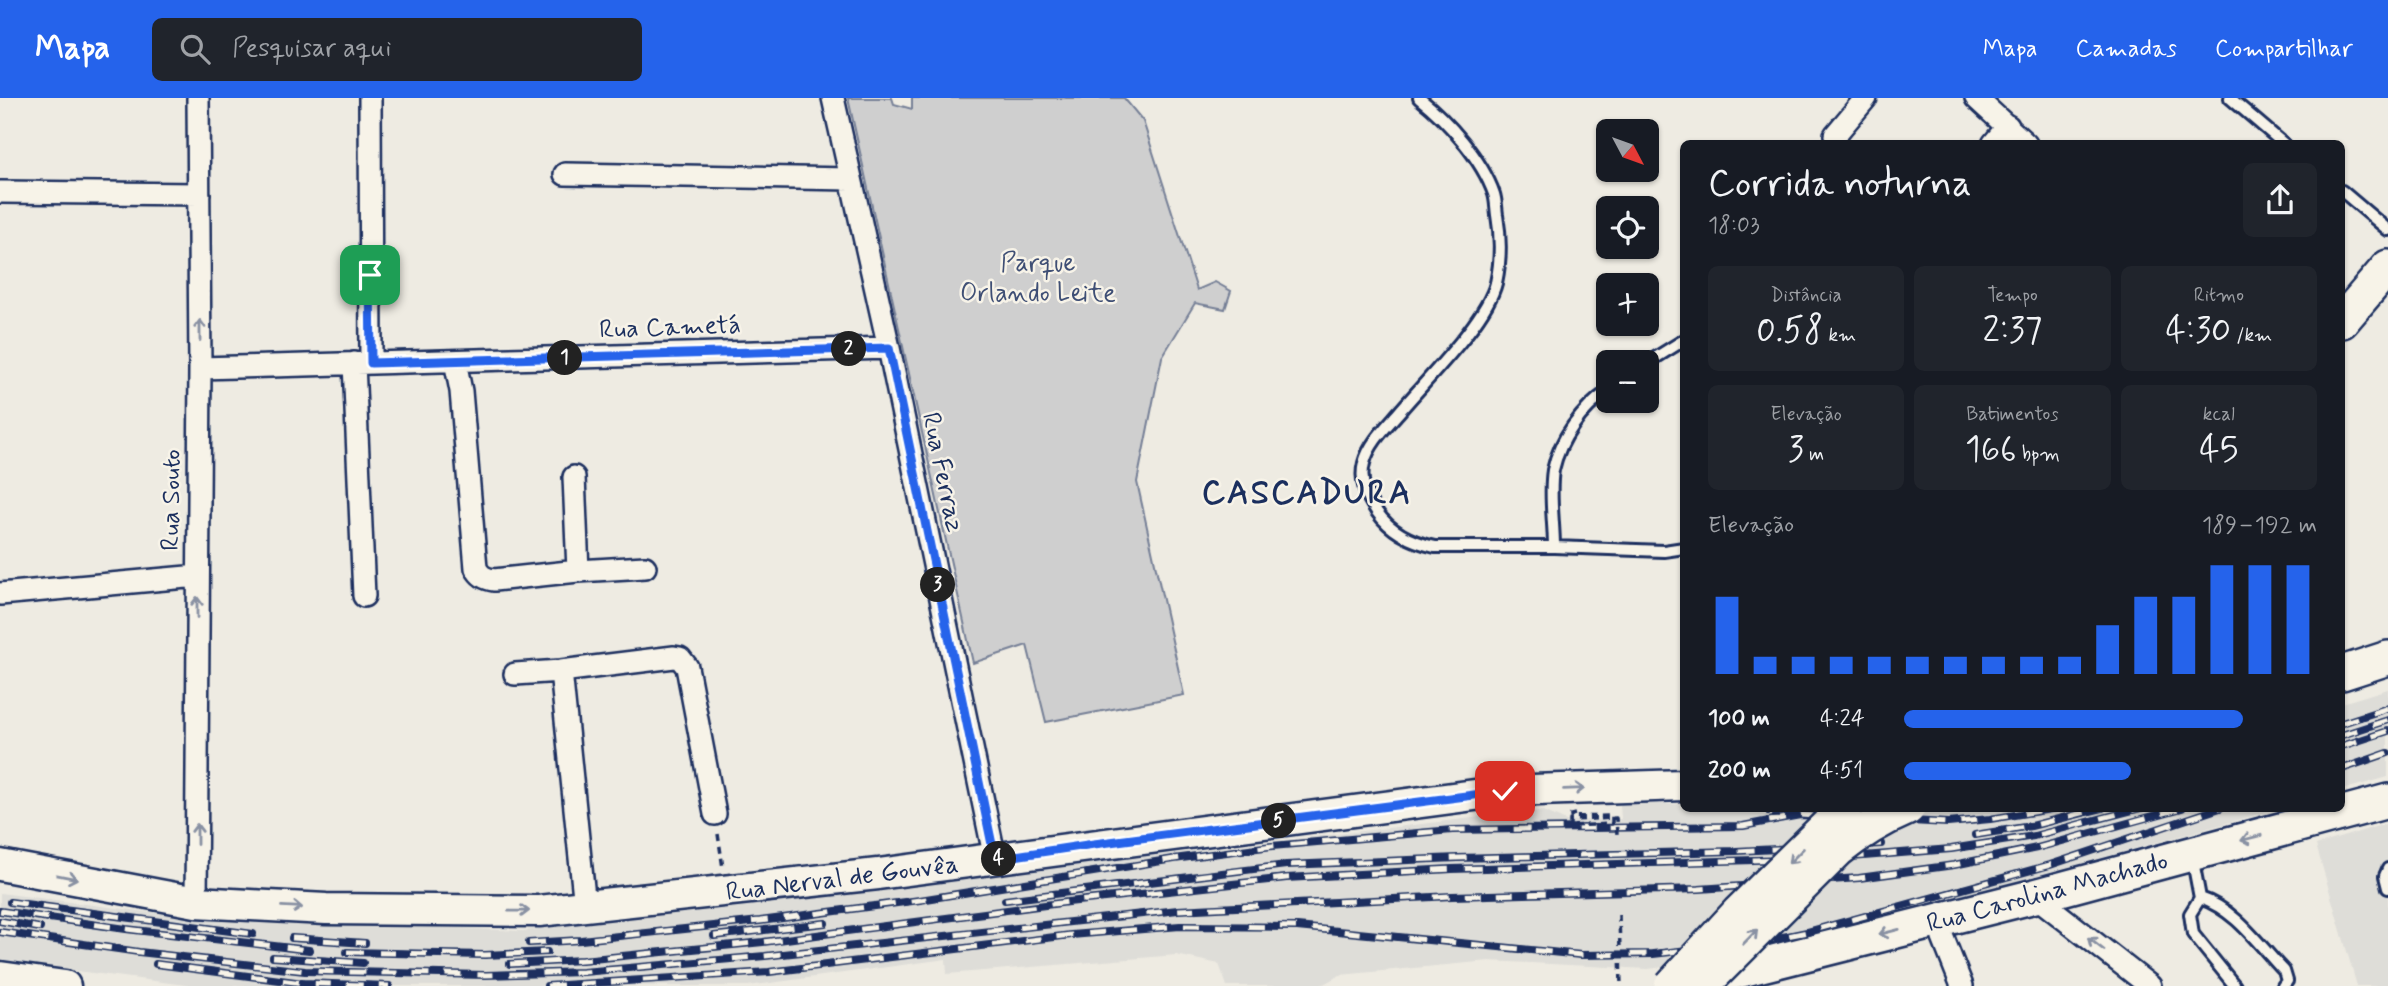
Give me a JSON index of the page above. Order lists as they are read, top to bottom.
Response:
{
  "streets": {
    "main road": ["Rua Nerval de Gouvêa", "Rua Carolina Machado"],
    "street": ["Rua Cametá", "Rua Ferraz", "Rua Souto"]
  },
  "crossings": [
    ["Rua Cametá", "Rua Ferraz"],
    ["Rua Cametá", "Rua Souto"],
    ["Rua Ferraz", "Rua Nerval de Gouvêa"],
    ["Rua Souto", "Rua Nerval de Gouvêa"]
  ],
  "one_way": ["Rua Nerval de Gouvêa", "Rua Carolina Machado"],
  "districts": ["CASCADURA"],
  "parks": ["Parque Orlando Leite"],
  "north": "bottom right",
  "page": {
    "header": "Mapa",
    "search": "Pesquisar aqui",
    "nav": ["Mapa", "Camadas", "Compartilhar"],
    "map_buttons": ["+", "−"],
    "heading": ["Corrida noturna", "18:03"],
    "stats": [
      ["Distância", "0.58 km"],
      ["Tempo", "2:37"],
      ["Ritmo", "4:30 /km"],
      ["Elevação", "3 m"],
      ["Batimentos", "166 bpm"],
      ["kcal", "45"]
    ],
    "pins": [
      "2",
      "1",
      "3",
      "5",
      "4"
    ],
    "chart": ["Elevação", "189–192 m"],
    "list": [
      {
        "name": "100 m",
        "note": "4:24"
      },
      {
        "name": "200 m",
        "note": "4:51"
      }
    ]
  }
}
